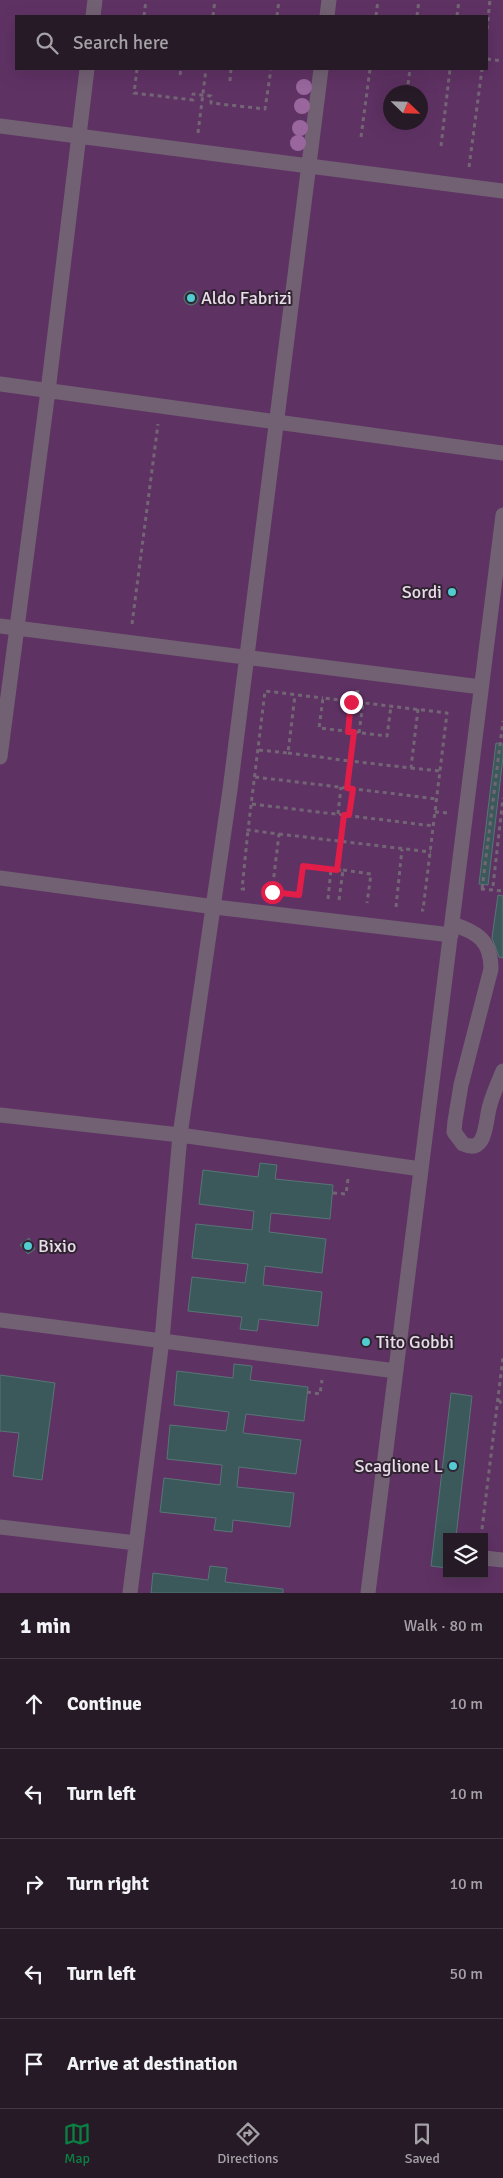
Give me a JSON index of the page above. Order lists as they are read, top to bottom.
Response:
{
  "places": [
    "Aldo Fabrizi",
    "Sordi",
    "Bixio",
    "Tito Gobbi",
    "Scaglione L"
  ],
  "north": "bottom right",
  "page": {
    "search": "Search here",
    "heading": ["1 min", "Walk · 80 m"],
    "list": [
      ["Continue", "10 m"],
      ["Turn left", "10 m"],
      ["Turn right", "10 m"],
      ["Turn left", "50 m"],
      "Arrive at destination"
    ],
    "nav": ["Map", "Directions", "Saved"]
  }
}
